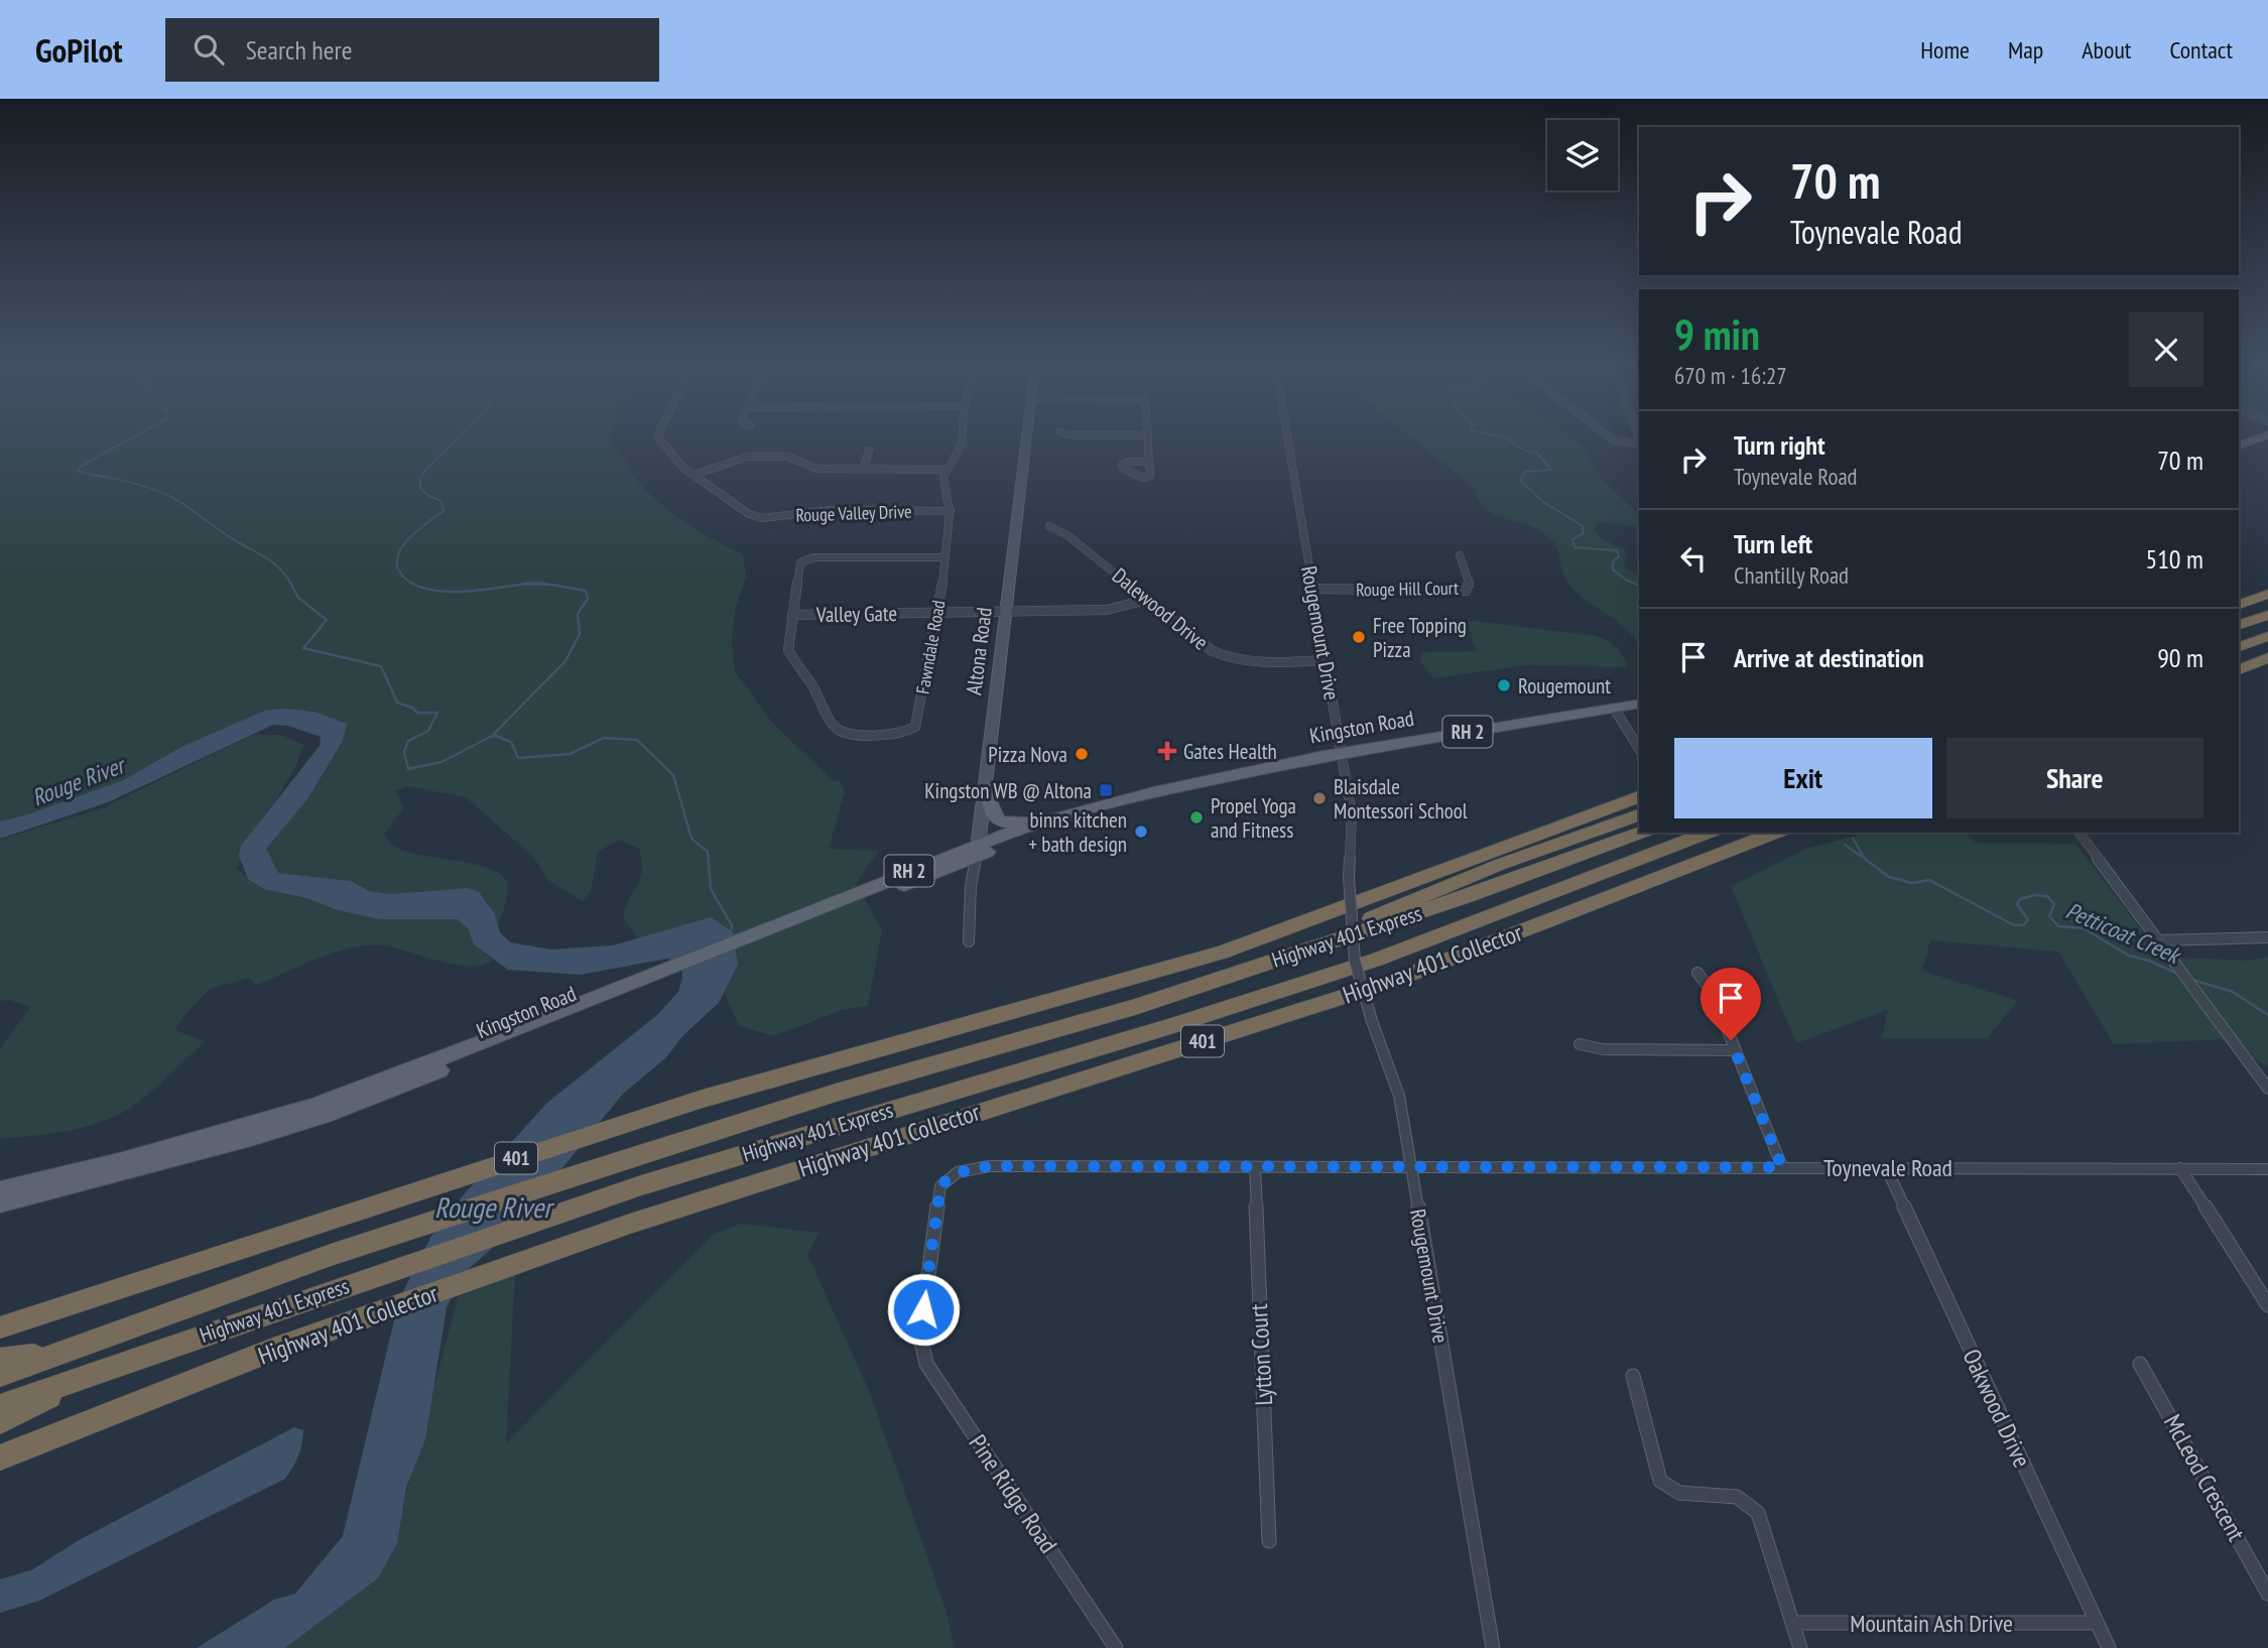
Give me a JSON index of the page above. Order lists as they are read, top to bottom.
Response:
{
  "streets": {
    "highway": ["Highway 401 Express", "Highway 401 Collector", "401"],
    "main road": ["Altona Road", "Kingston Road", "RH 2"],
    "street": [
      "Rouge Valley Drive",
      "Rouge Hill Court",
      "Dalewood Drive",
      "Valley Gate",
      "Rougemount Drive",
      "Fawndale Road",
      "Toynevale Road",
      "Lytton Court",
      "Oakwood Drive",
      "McLeod Crescent",
      "Pine Ridge Road",
      "Mountain Ash Drive"
    ]
  },
  "crossings": [
    ["Rouge Valley Drive", "Fawndale Road"],
    ["Rouge Hill Court", "Rougemount Drive"],
    ["Dalewood Drive", "Valley Gate"],
    ["Dalewood Drive", "Rougemount Drive"],
    ["Valley Gate", "Fawndale Road"],
    ["Valley Gate", "Altona Road"],
    ["Rougemount Drive", "Kingston Road"],
    ["Rougemount Drive", "Toynevale Road"],
    ["Altona Road", "Kingston Road"],
    ["Toynevale Road", "Lytton Court"],
    ["Toynevale Road", "Oakwood Drive"],
    ["Toynevale Road", "Pine Ridge Road"],
    ["Oakwood Drive", "Mountain Ash Drive"]
  ],
  "water": ["Rouge River", "Petticoat Creek"],
  "places": {
    "other": [
      "Free Topping Pizza",
      "Rougemount",
      "Pizza Nova",
      "Blaisdale Montessori School",
      "Propel Yoga and Fitness",
      "binns kitchen + bath design"
    ],
    "health": ["Gates Health"],
    "transit": ["Kingston WB @ Altona"]
  },
  "page": {
    "header": "GoPilot",
    "search": "Search here",
    "nav": [
      "Home",
      "Map",
      "About",
      "Contact"
    ],
    "turn": ["70 m", "Toynevale Road"],
    "heading": ["9 min", "670 m · 16:27"],
    "list": [
      {
        "name": "Turn right",
        "note": "Toynevale Road",
        "value": "70 m"
      },
      {
        "name": "Turn left",
        "note": "Chantilly Road",
        "value": "510 m"
      },
      {
        "name": "Arrive at destination",
        "value": "90 m"
      }
    ],
    "buttons": ["Exit", "Share"]
  }
}
